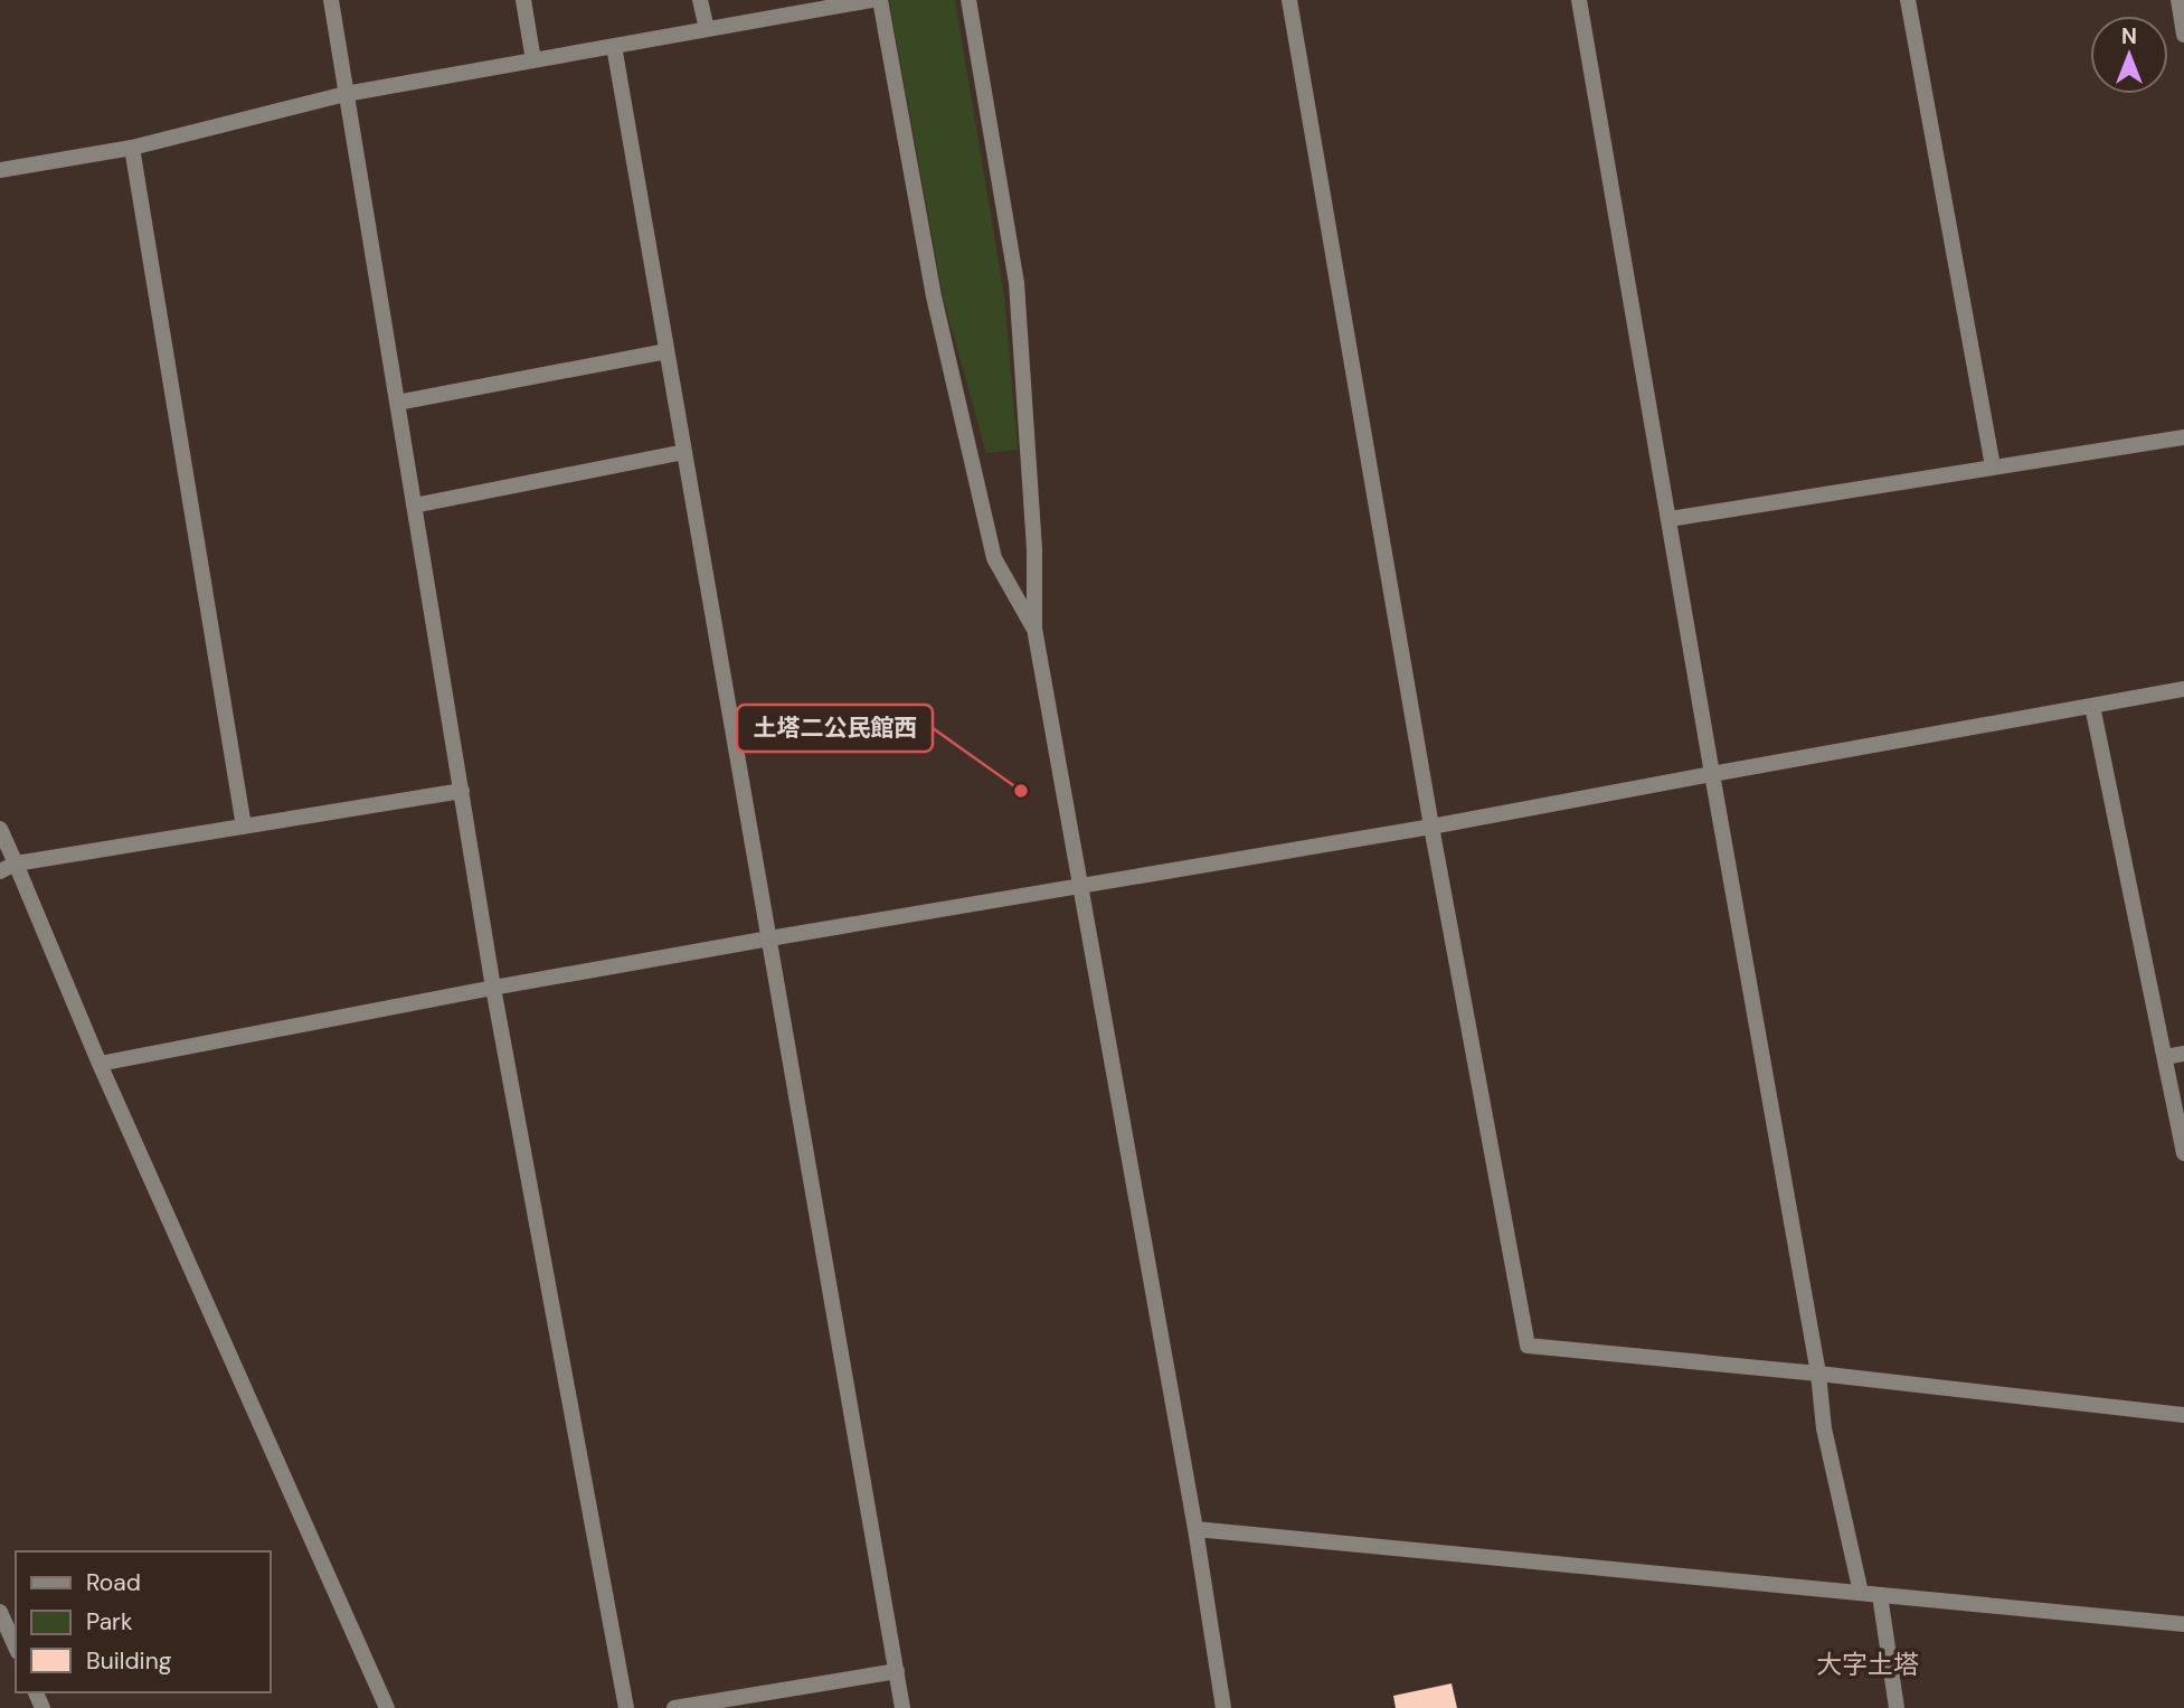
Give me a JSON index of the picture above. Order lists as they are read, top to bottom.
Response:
{
  "districts": ["大字土塔"],
  "places": ["土塔二公民館西"],
  "legend": ["Road", "Park", "Building"],
  "north": "top"
}
